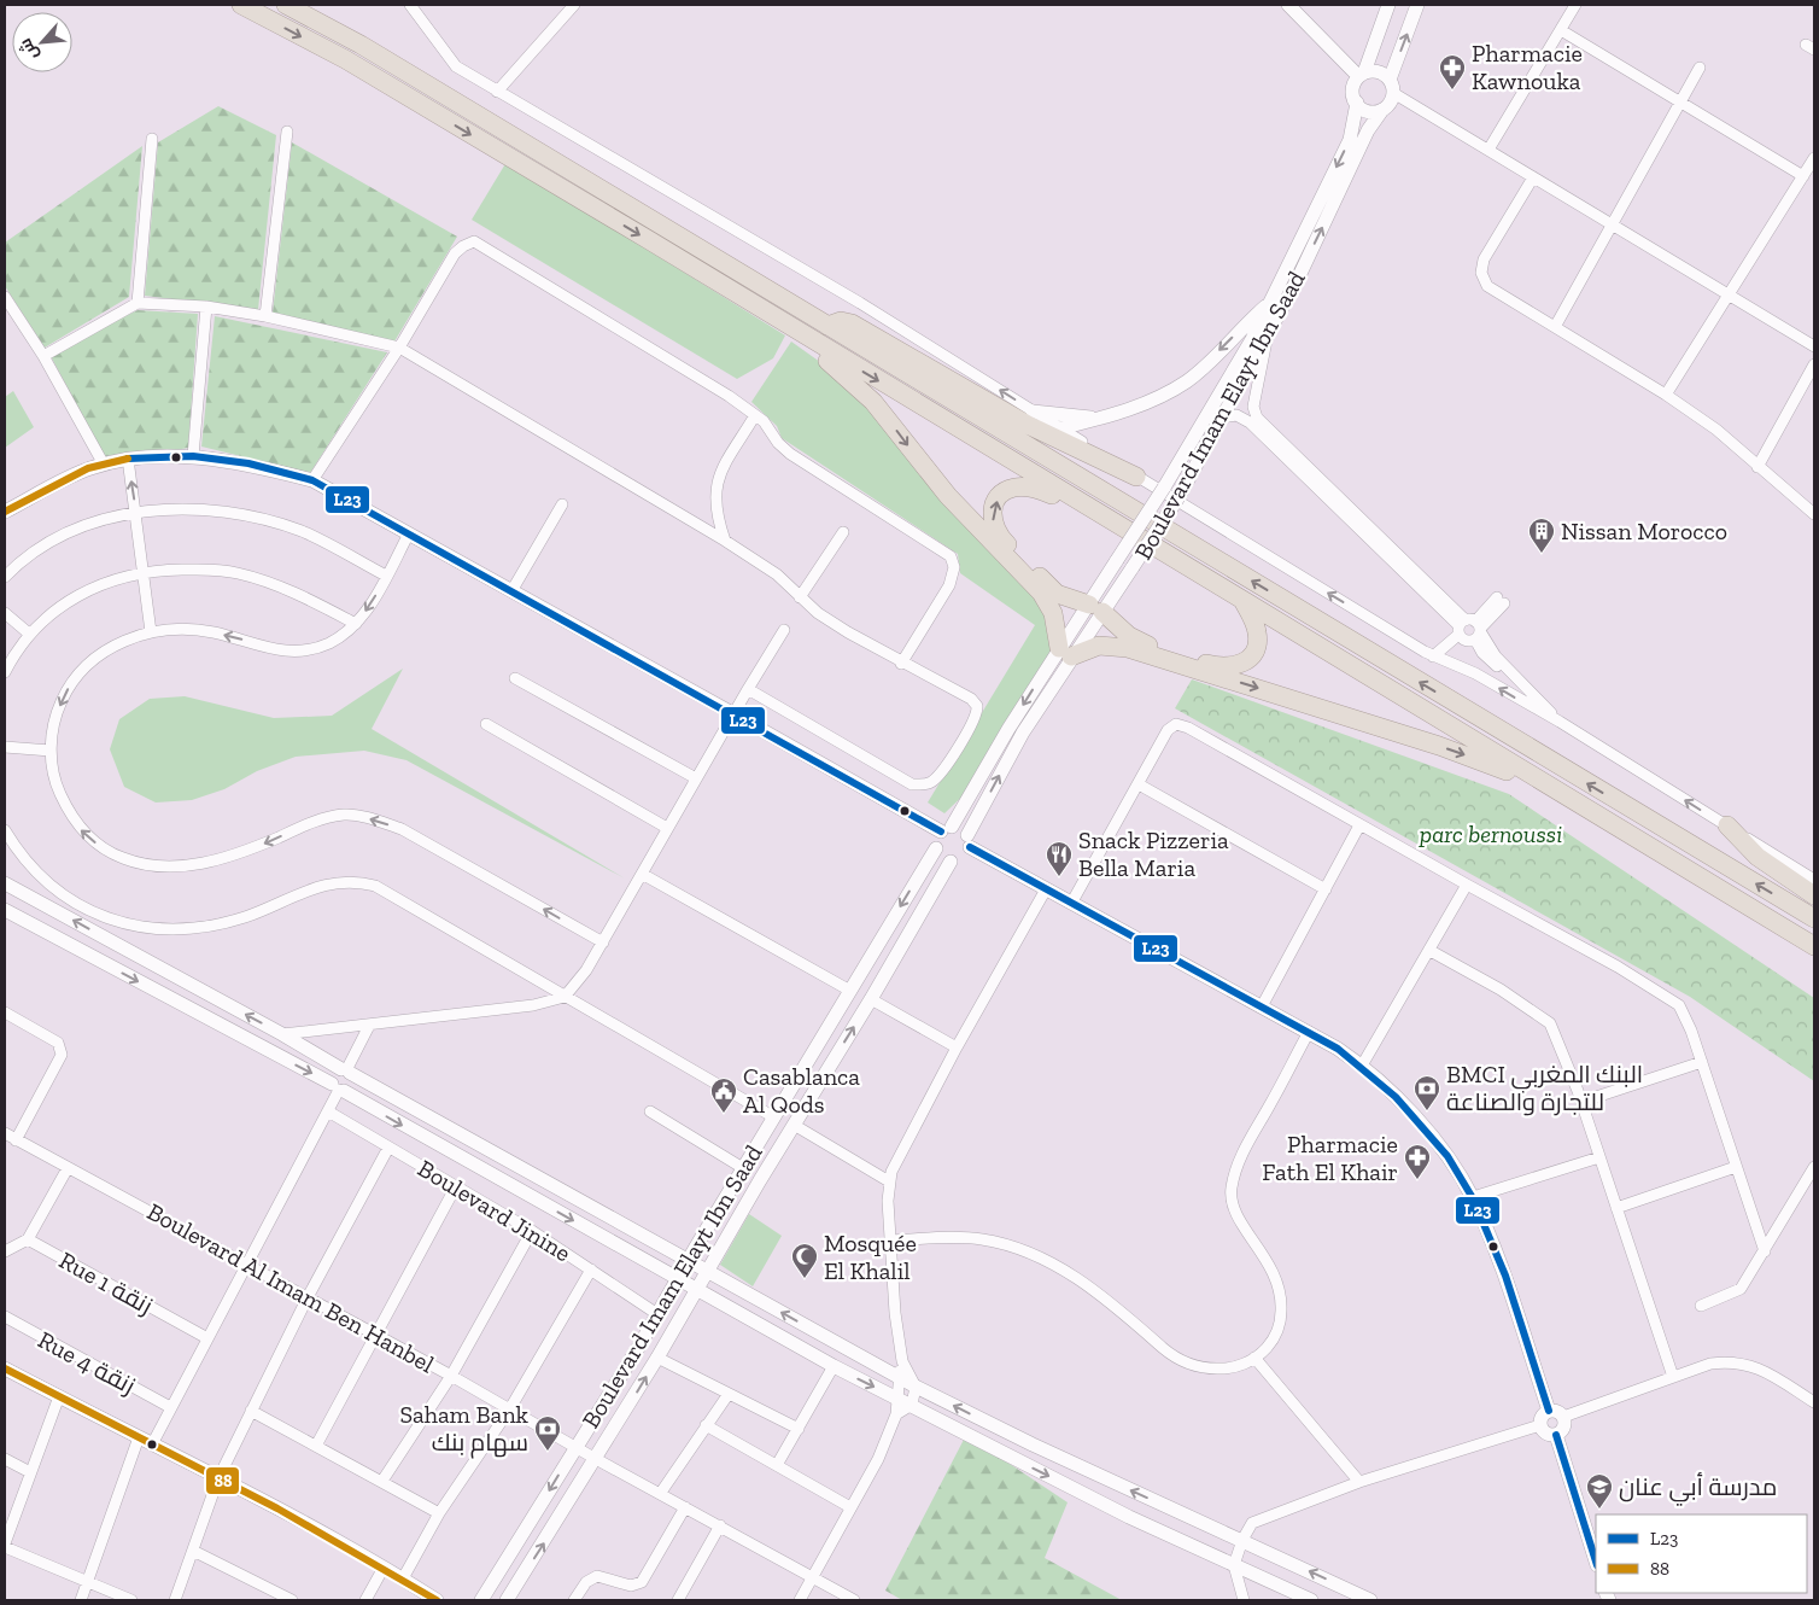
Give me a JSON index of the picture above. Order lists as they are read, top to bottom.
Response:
{
  "streets": {
    "street": [
      "Boulevard Imam Elayt Ibn Saad",
      "Boulevard Jinine",
      "Rue 1 زنقة",
      "Boulevard Al Imam Ben Hanbel",
      "Rue 4 زنقة"
    ]
  },
  "crossings": [
    ["Boulevard Imam Elayt Ibn Saad", "Boulevard Jinine"],
    ["Boulevard Imam Elayt Ibn Saad", "Boulevard Al Imam Ben Hanbel"]
  ],
  "parks": ["parc bernoussi"],
  "places": {
    "pharmacy": ["Pharmacie Kawnouka", "Pharmacie Fath El Khair"],
    "building": ["Nissan Morocco"],
    "restaurant": ["Snack Pizzeria Bella Maria"],
    "bank": ["BMCI البنك المغربي للتجارة والصناعة", "Saham Bank سهام بنك"],
    "public building": ["Casablanca Al Qods"],
    "mosque": ["Mosquée El Khalil"],
    "school or university": ["مدرسة أبي عنان"]
  },
  "lines": ["transit line L23", "transit line 88"],
  "legend": ["L23", "88"],
  "north": "bottom left"
}
